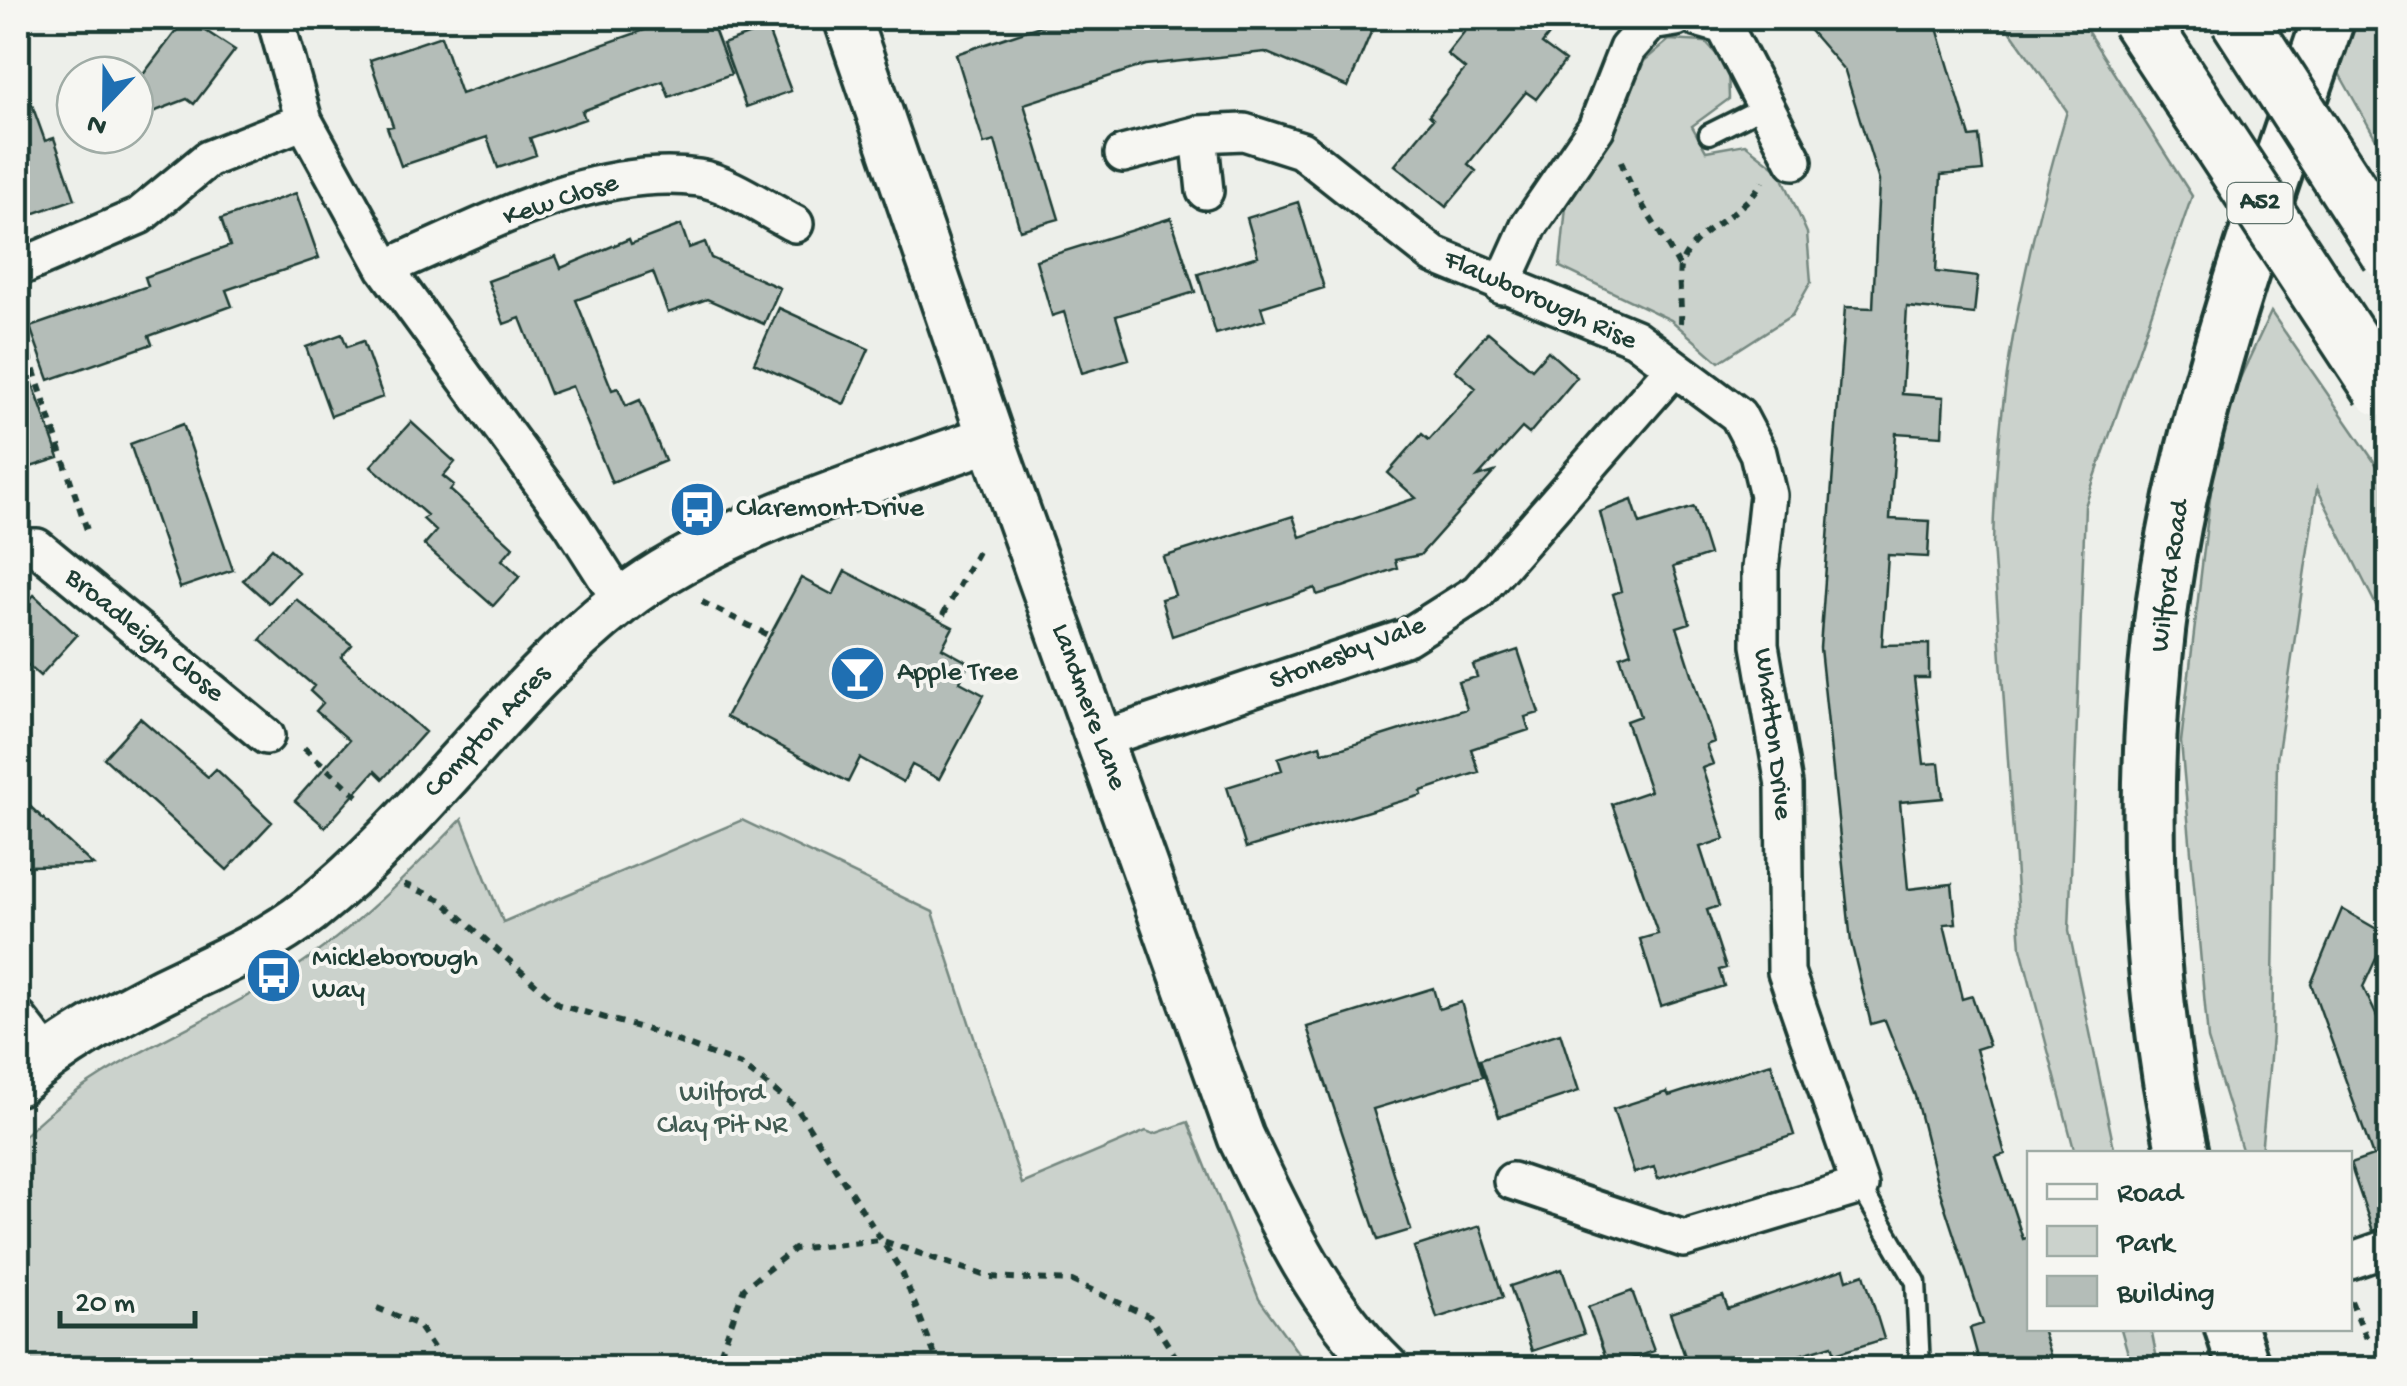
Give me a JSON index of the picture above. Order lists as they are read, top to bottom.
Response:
{
  "streets": {
    "highway": ["A52"],
    "main road": ["Wilford Road"],
    "street": [
      "Kew Close",
      "Flawborough Rise",
      "Broadleigh Close",
      "Stonesby Vale",
      "Landmere Lane",
      "Compton Acres",
      "Whatton Drive"
    ]
  },
  "crossings": [
    ["Flawborough Rise", "Stonesby Vale"],
    ["Flawborough Rise", "Whatton Drive"],
    ["Stonesby Vale", "Landmere Lane"],
    ["Stonesby Vale", "Whatton Drive"],
    ["Landmere Lane", "Compton Acres"]
  ],
  "parks": ["Wilford Clay Pit NR"],
  "places": {
    "bus stop": ["Claremont Drive", "Mickleborough Way"],
    "bar": ["Apple Tree"]
  },
  "legend": ["Road", "Park", "Building"],
  "scale_bar": "20 m",
  "north": "bottom"
}
